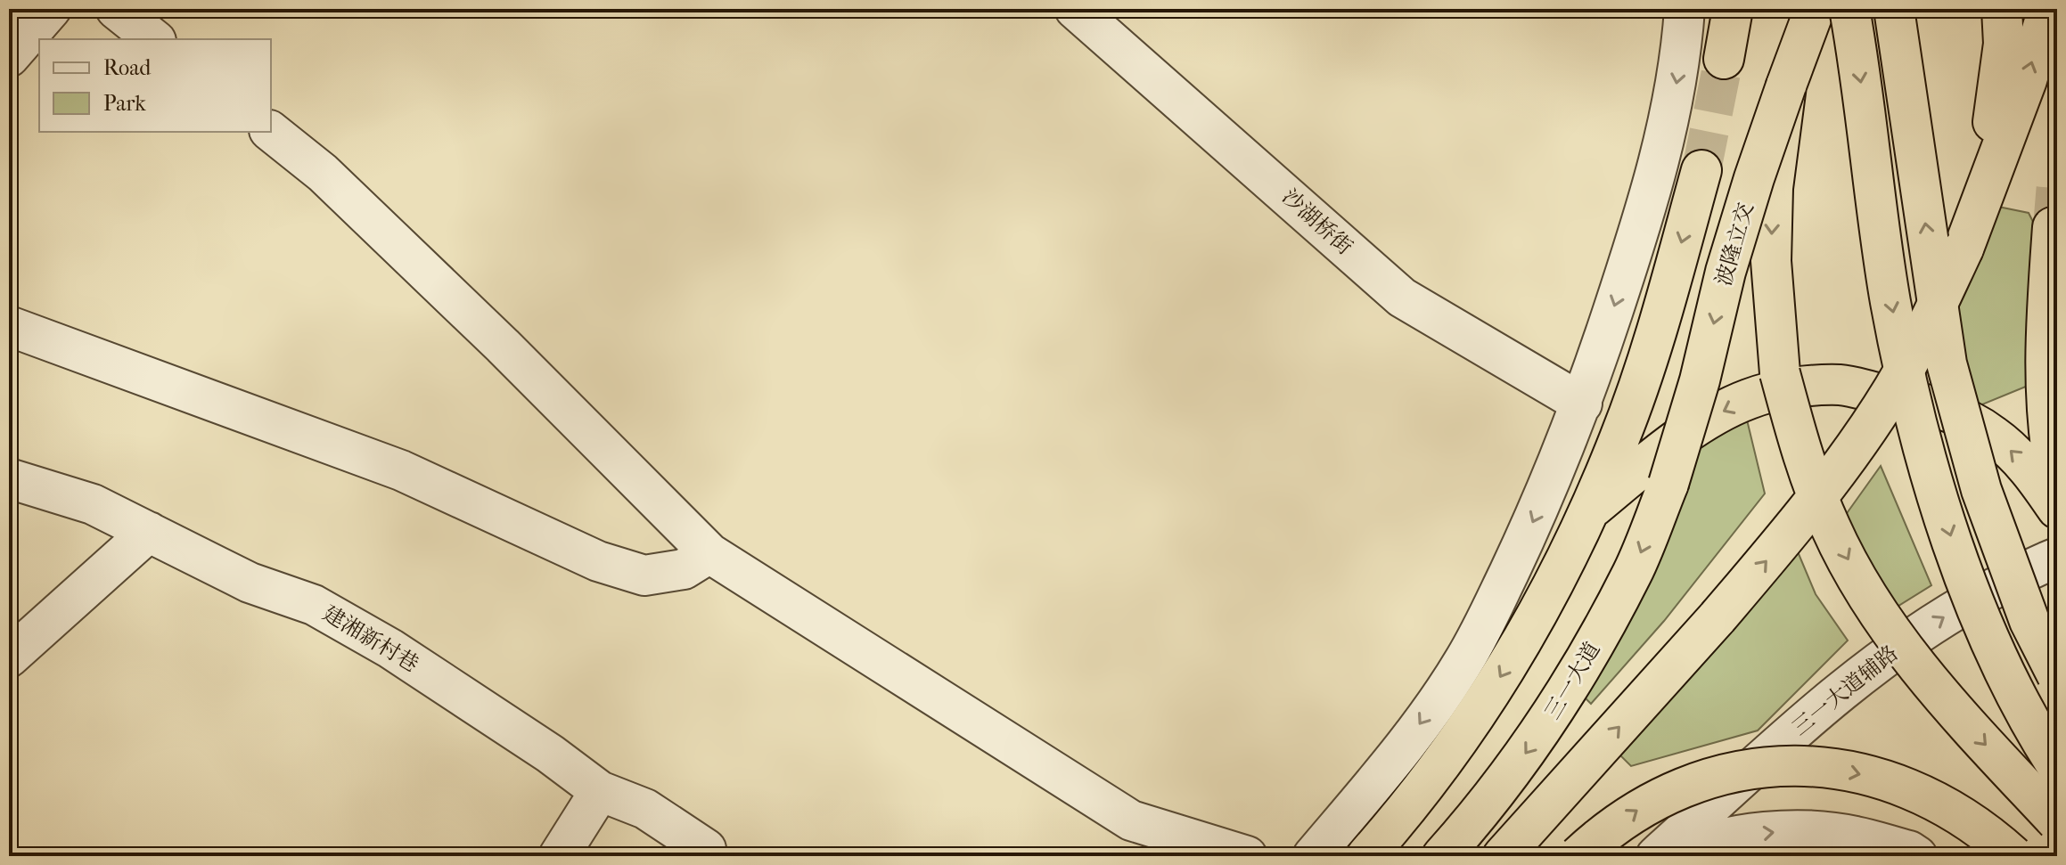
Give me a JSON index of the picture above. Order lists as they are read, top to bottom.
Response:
{
  "streets": {
    "main road": ["波隆立交", "三一大道"],
    "street": ["沙湖桥街", "建湘新村巷", "三一大道辅路"]
  },
  "crossings": [
    ["波隆立交", "三一大道"]
  ],
  "legend": ["Road", "Park"]
}
